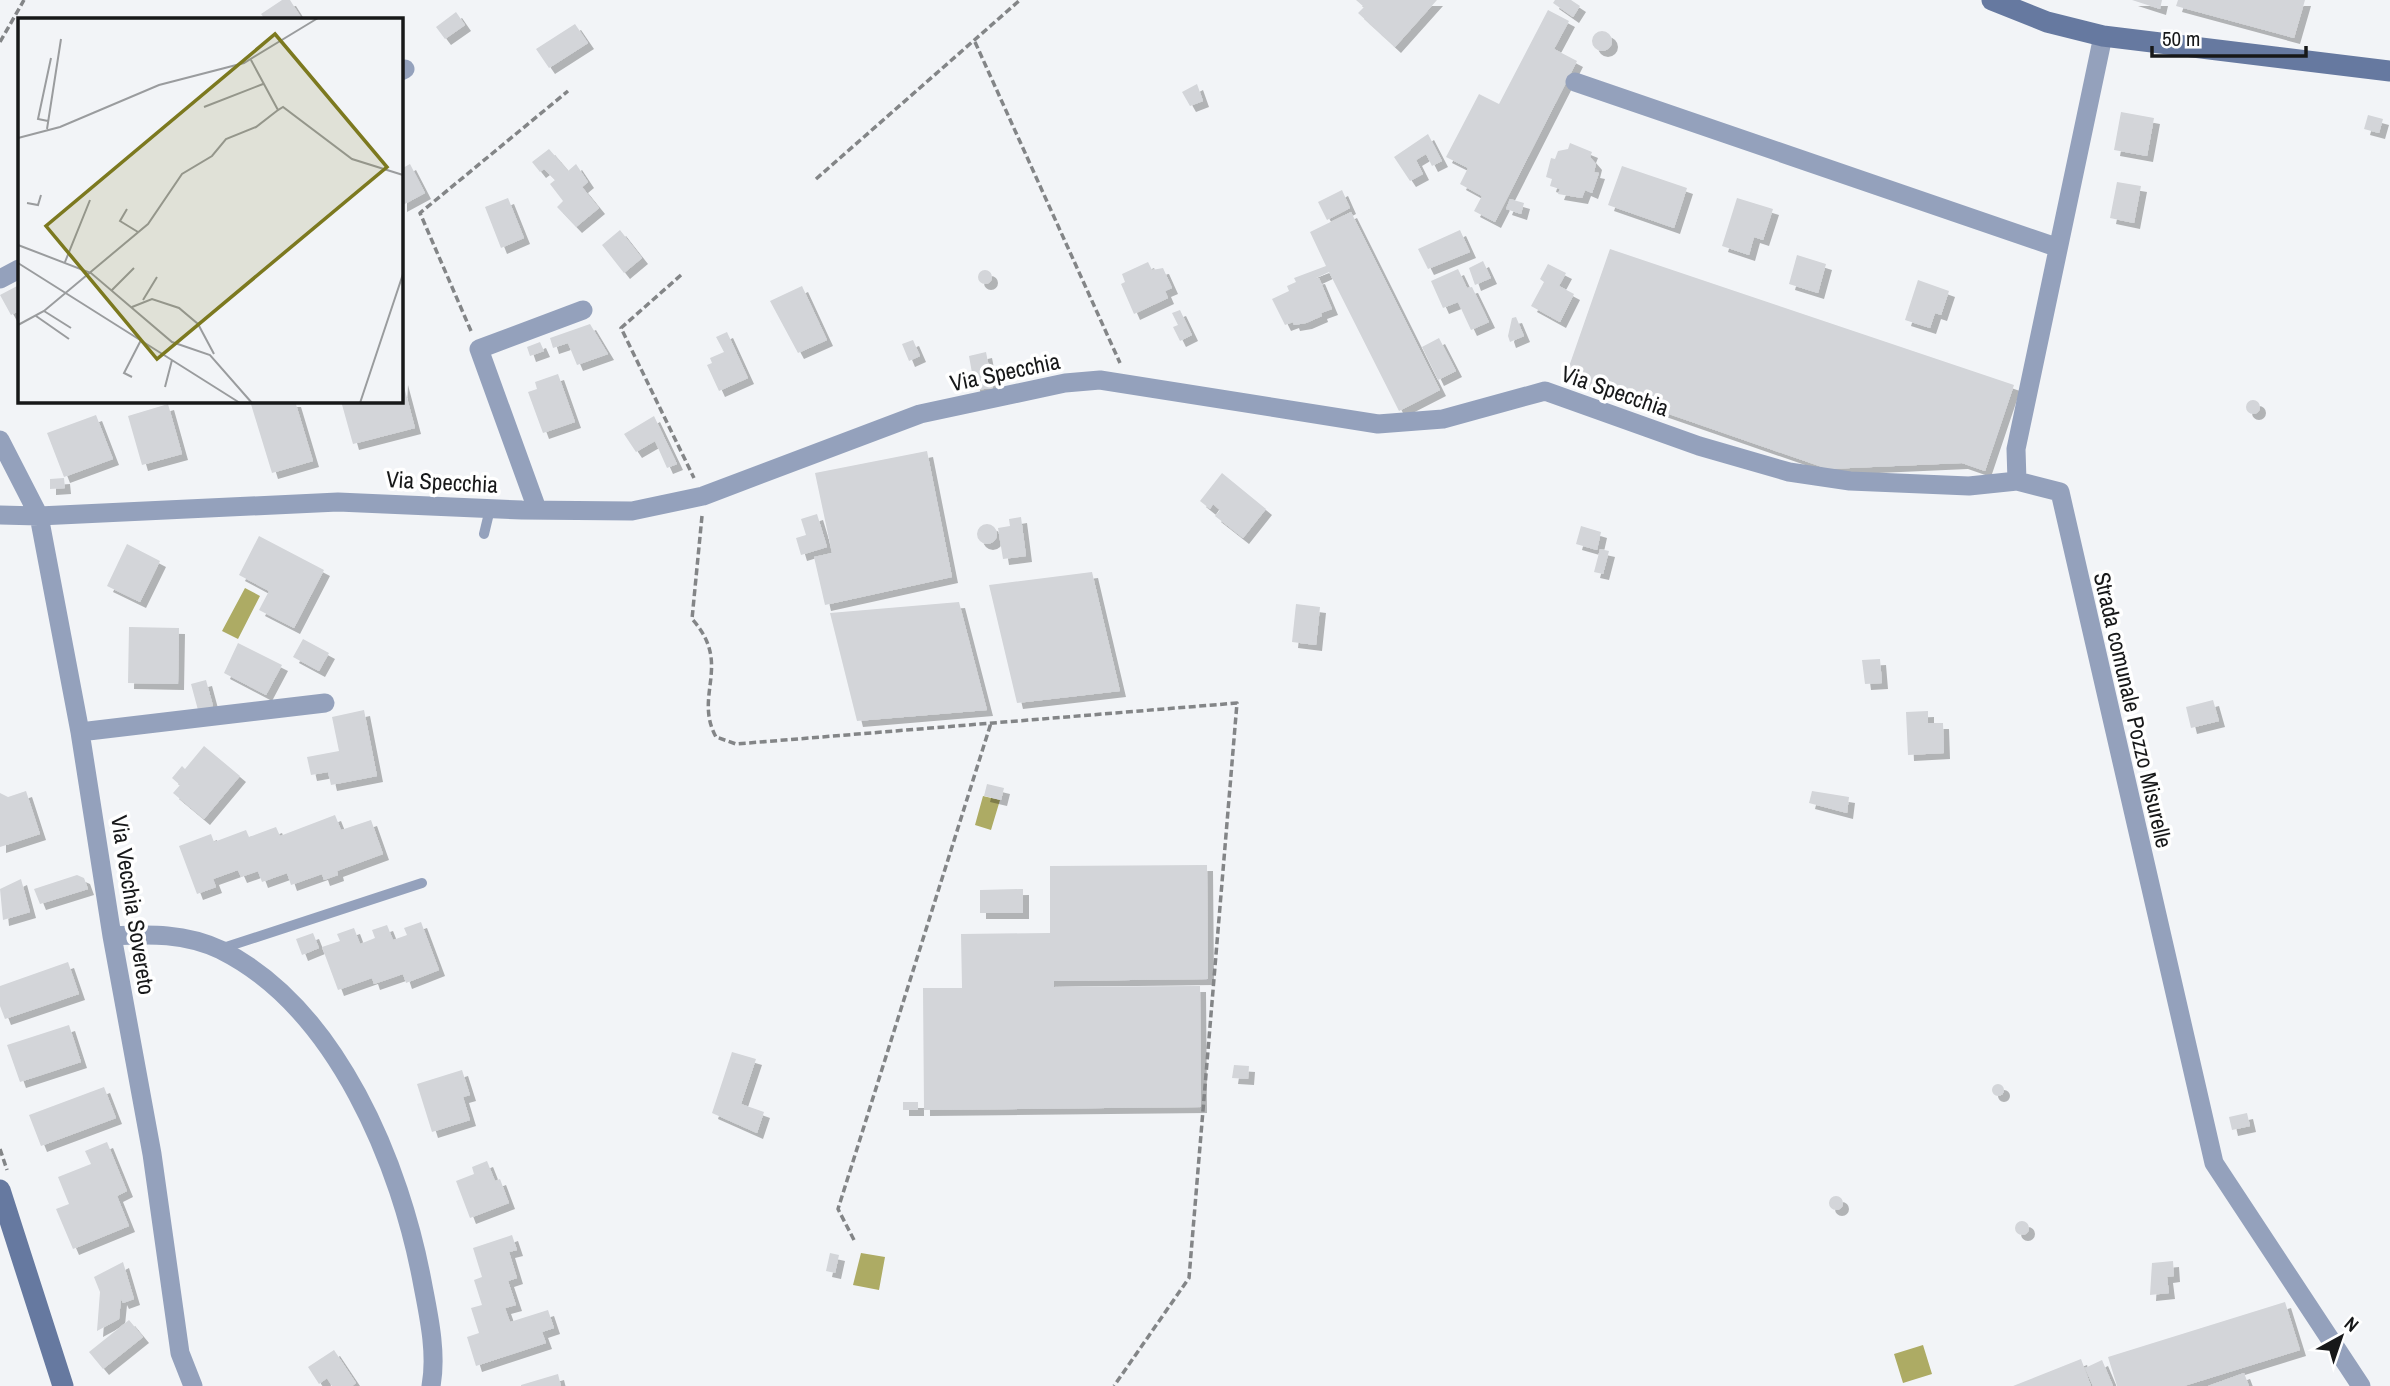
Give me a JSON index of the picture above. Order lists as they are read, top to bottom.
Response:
{
  "streets": {
    "street": ["Via Specchia", "Strada comunale Pozzo Misurelle", "Via Vecchia Sovereto"]
  },
  "crossings": [
    ["Via Specchia", "Strada comunale Pozzo Misurelle"],
    ["Via Specchia", "Via Vecchia Sovereto"]
  ],
  "scale_bar": "50 m",
  "north": "top right"
}
